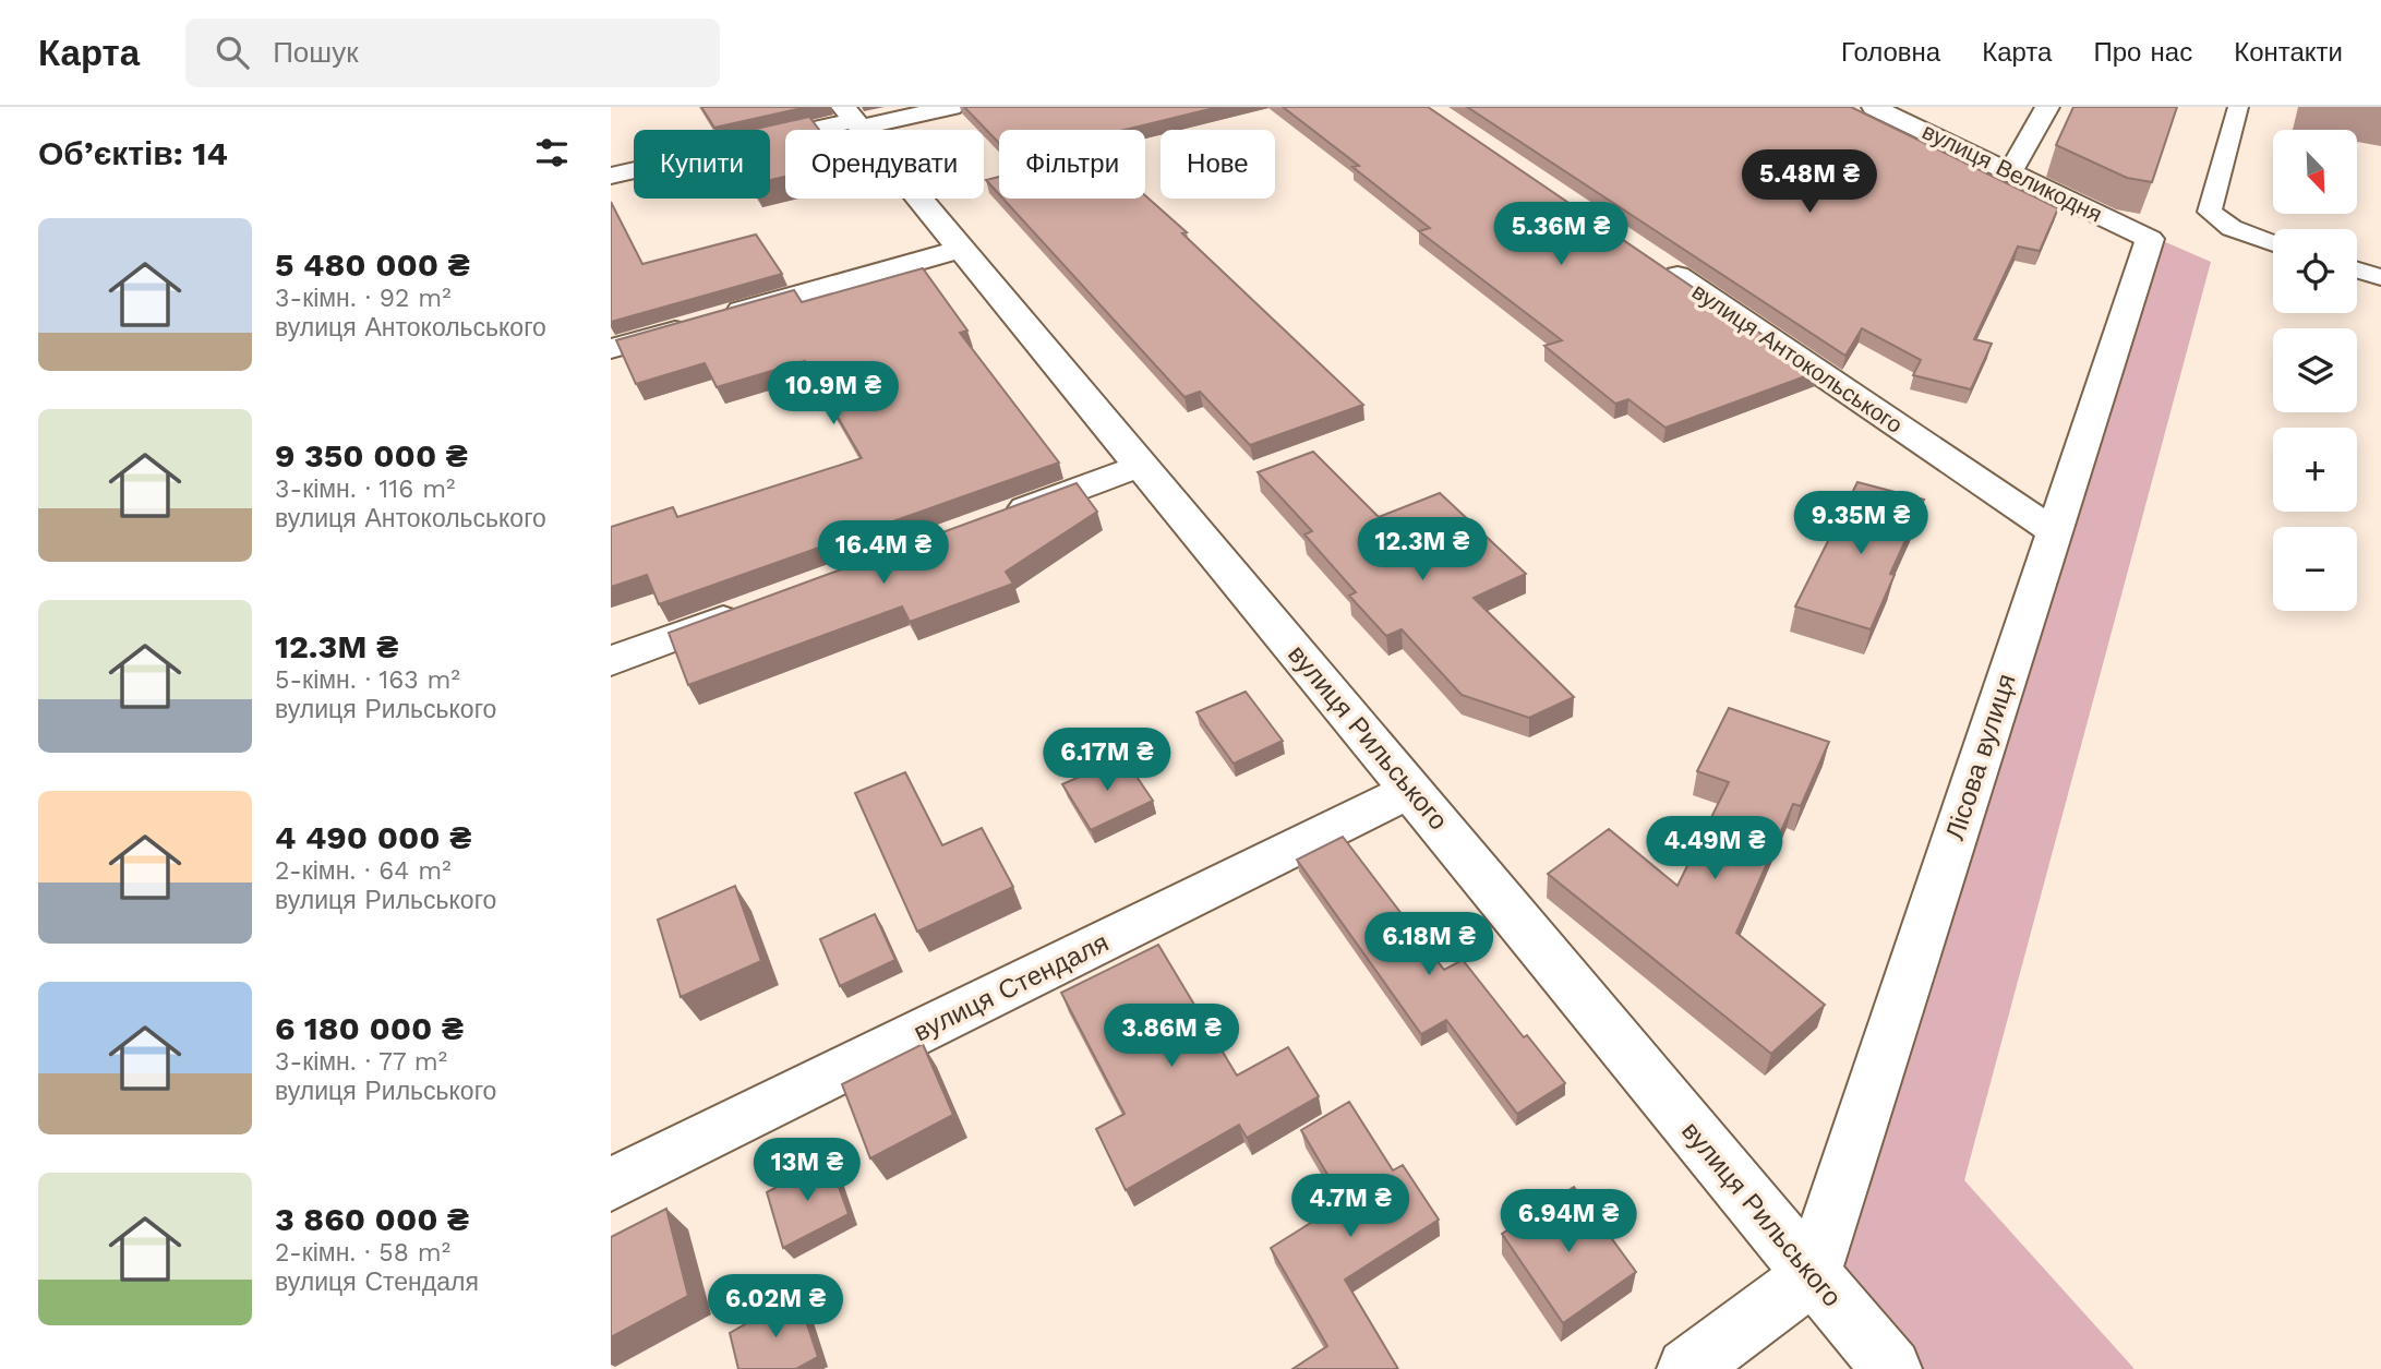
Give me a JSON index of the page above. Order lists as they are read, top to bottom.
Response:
{
  "streets": {
    "street": [
      "вулиця Великодня",
      "вулиця Антокольського",
      "вулиця Рильського",
      "Лісова вулиця",
      "вулиця Стендаля"
    ]
  },
  "crossings": [
    ["вулиця Великодня", "Лісова вулиця"],
    ["вулиця Антокольського", "Лісова вулиця"],
    ["вулиця Рильського", "Лісова вулиця"],
    ["вулиця Рильського", "вулиця Стендаля"]
  ],
  "north": "bottom right",
  "page": {
    "header": "Карта",
    "search": "Пошук",
    "nav": [
      "Головна",
      "Карта",
      "Про нас",
      "Контакти"
    ],
    "heading": "Об’єктів: 14",
    "map_buttons": ["+", "−"],
    "chip": [
      "Купити",
      "Орендувати",
      "Фільтри",
      "Нове"
    ],
    "price": [
      "5.48M ₴",
      "5.36M ₴",
      "10.9M ₴",
      "9.35M ₴",
      "12.3M ₴",
      "16.4M ₴",
      "6.17M ₴",
      "4.49M ₴",
      "6.18M ₴",
      "3.86M ₴",
      "13M ₴",
      "4.7M ₴",
      "6.94M ₴",
      "6.02M ₴"
    ],
    "list": [
      {
        "name": "5 480 000 ₴",
        "note": "3-кімн. · 92 m² · вулиця Антокольського"
      },
      {
        "name": "9 350 000 ₴",
        "note": "3-кімн. · 116 m² · вулиця Антокольського"
      },
      {
        "name": "12.3M ₴",
        "note": "5-кімн. · 163 m² · вулиця Рильського"
      },
      {
        "name": "4 490 000 ₴",
        "note": "2-кімн. · 64 m² · вулиця Рильського"
      },
      {
        "name": "6 180 000 ₴",
        "note": "3-кімн. · 77 m² · вулиця Рильського"
      },
      {
        "name": "3 860 000 ₴",
        "note": "2-кімн. · 58 m² · вулиця Стендаля"
      }
    ]
  }
}
